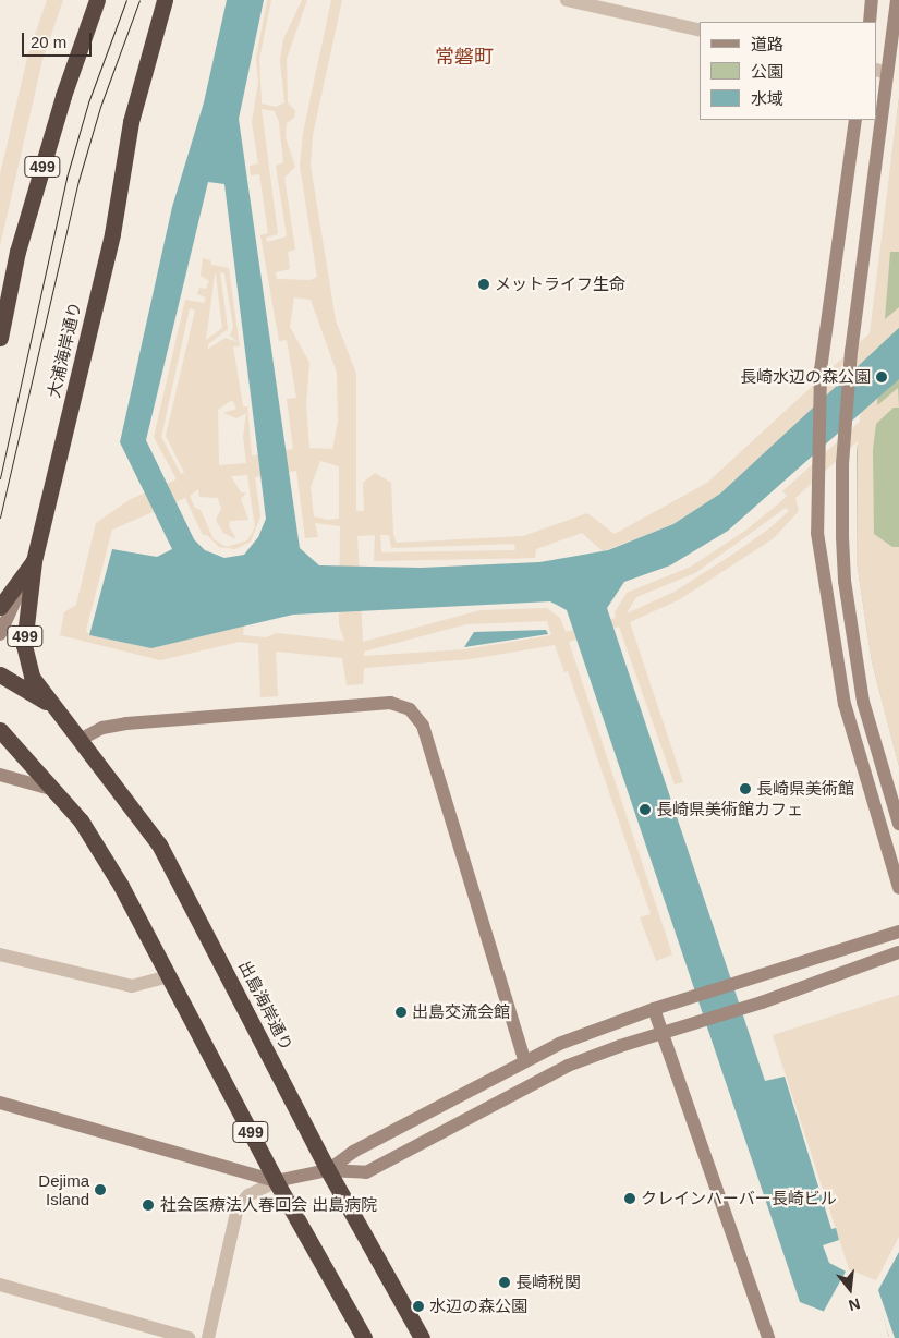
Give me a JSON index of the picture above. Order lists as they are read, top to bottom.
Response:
{
  "streets": {
    "highway": ["499", "大浦海岸通り", "出島海岸通り"]
  },
  "crossings": [
    ["大浦海岸通り", "出島海岸通り"]
  ],
  "districts": ["常磐町"],
  "places": [
    "メットライフ生命",
    "長崎水辺の森公園",
    "長崎県美術館",
    "長崎県美術館カフェ",
    "出島交流会館",
    "Dejima Island",
    "クレインハーバー長崎ビル",
    "社会医療法人春回会 出島病院",
    "長崎税関",
    "水辺の森公園"
  ],
  "legend": ["道路", "公園", "水域"],
  "scale_bar": "20 m",
  "north": "bottom"
}
